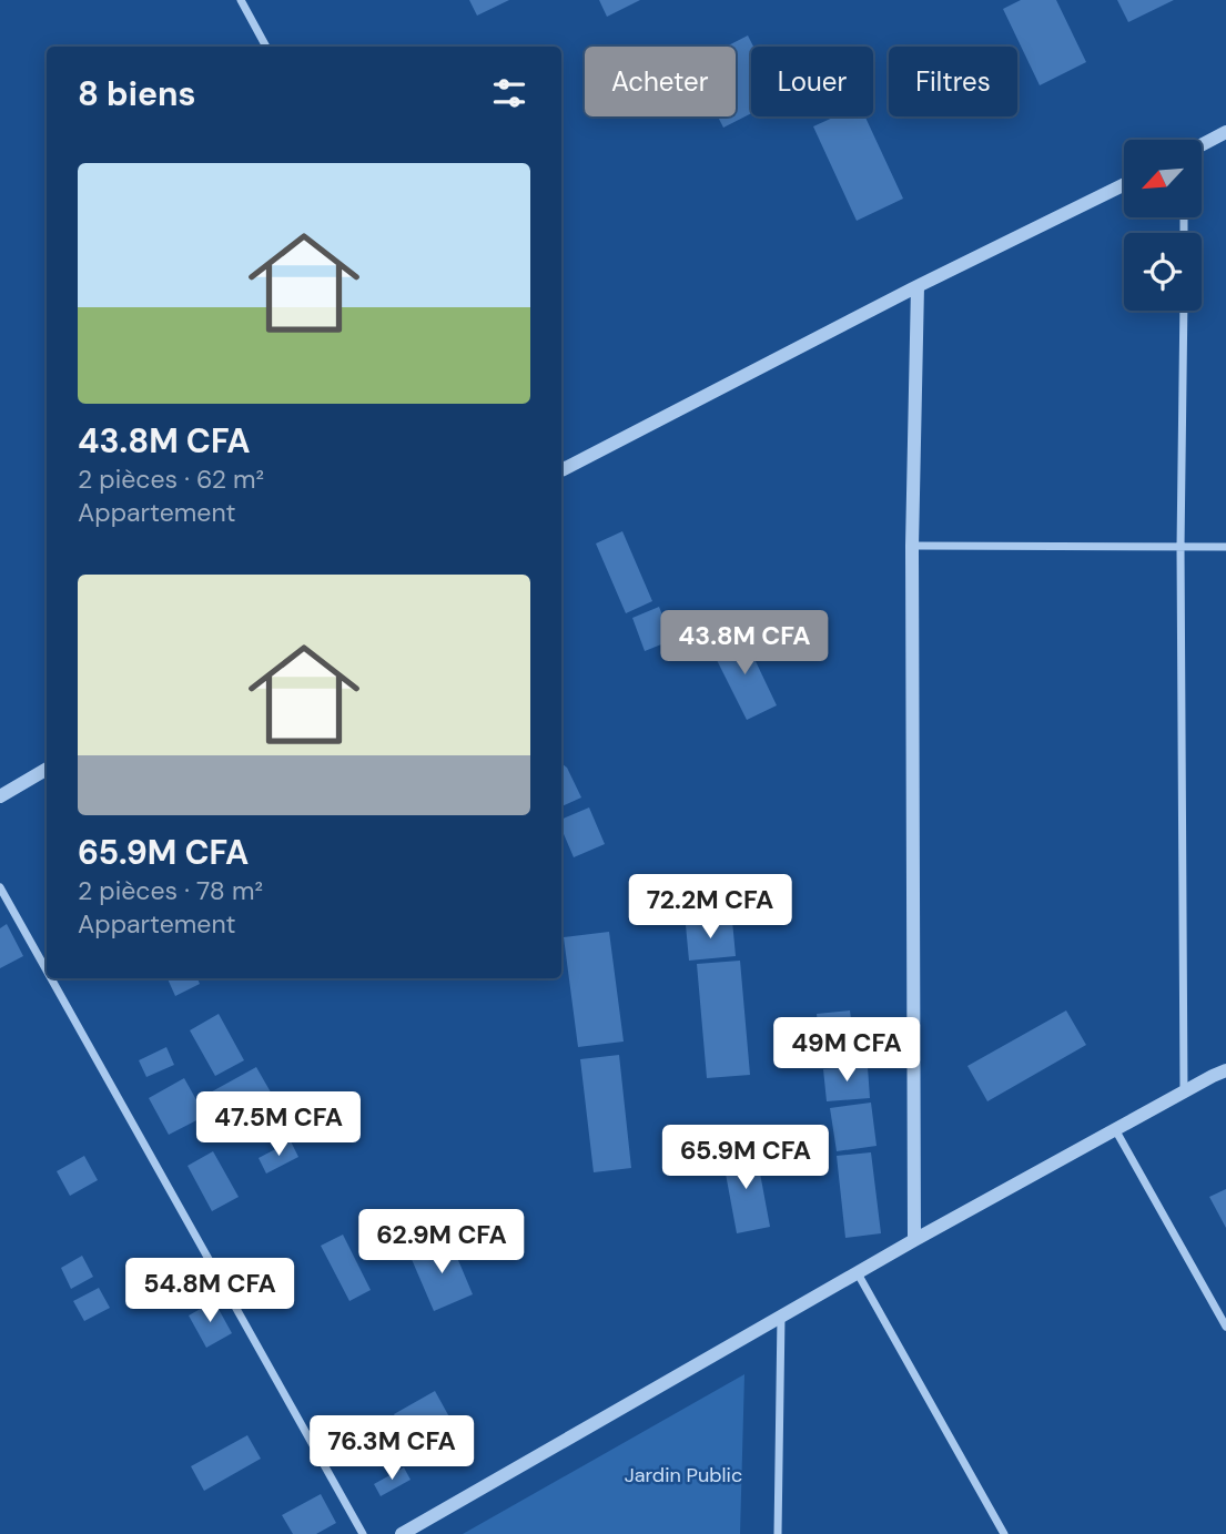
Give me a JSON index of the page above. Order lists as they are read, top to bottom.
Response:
{
  "parks": ["Jardin Public"],
  "north": "bottom left",
  "page": {
    "chip": ["Acheter", "Louer", "Filtres"],
    "heading": "8 biens",
    "list": [
      {
        "name": "43.8M CFA",
        "note": "2 pièces · 62 m² · Appartement"
      },
      {
        "name": "65.9M CFA",
        "note": "2 pièces · 78 m² · Appartement"
      }
    ],
    "price": [
      "43.8M CFA",
      "72.2M CFA",
      "49M CFA",
      "47.5M CFA",
      "65.9M CFA",
      "62.9M CFA",
      "54.8M CFA",
      "76.3M CFA"
    ]
  }
}
